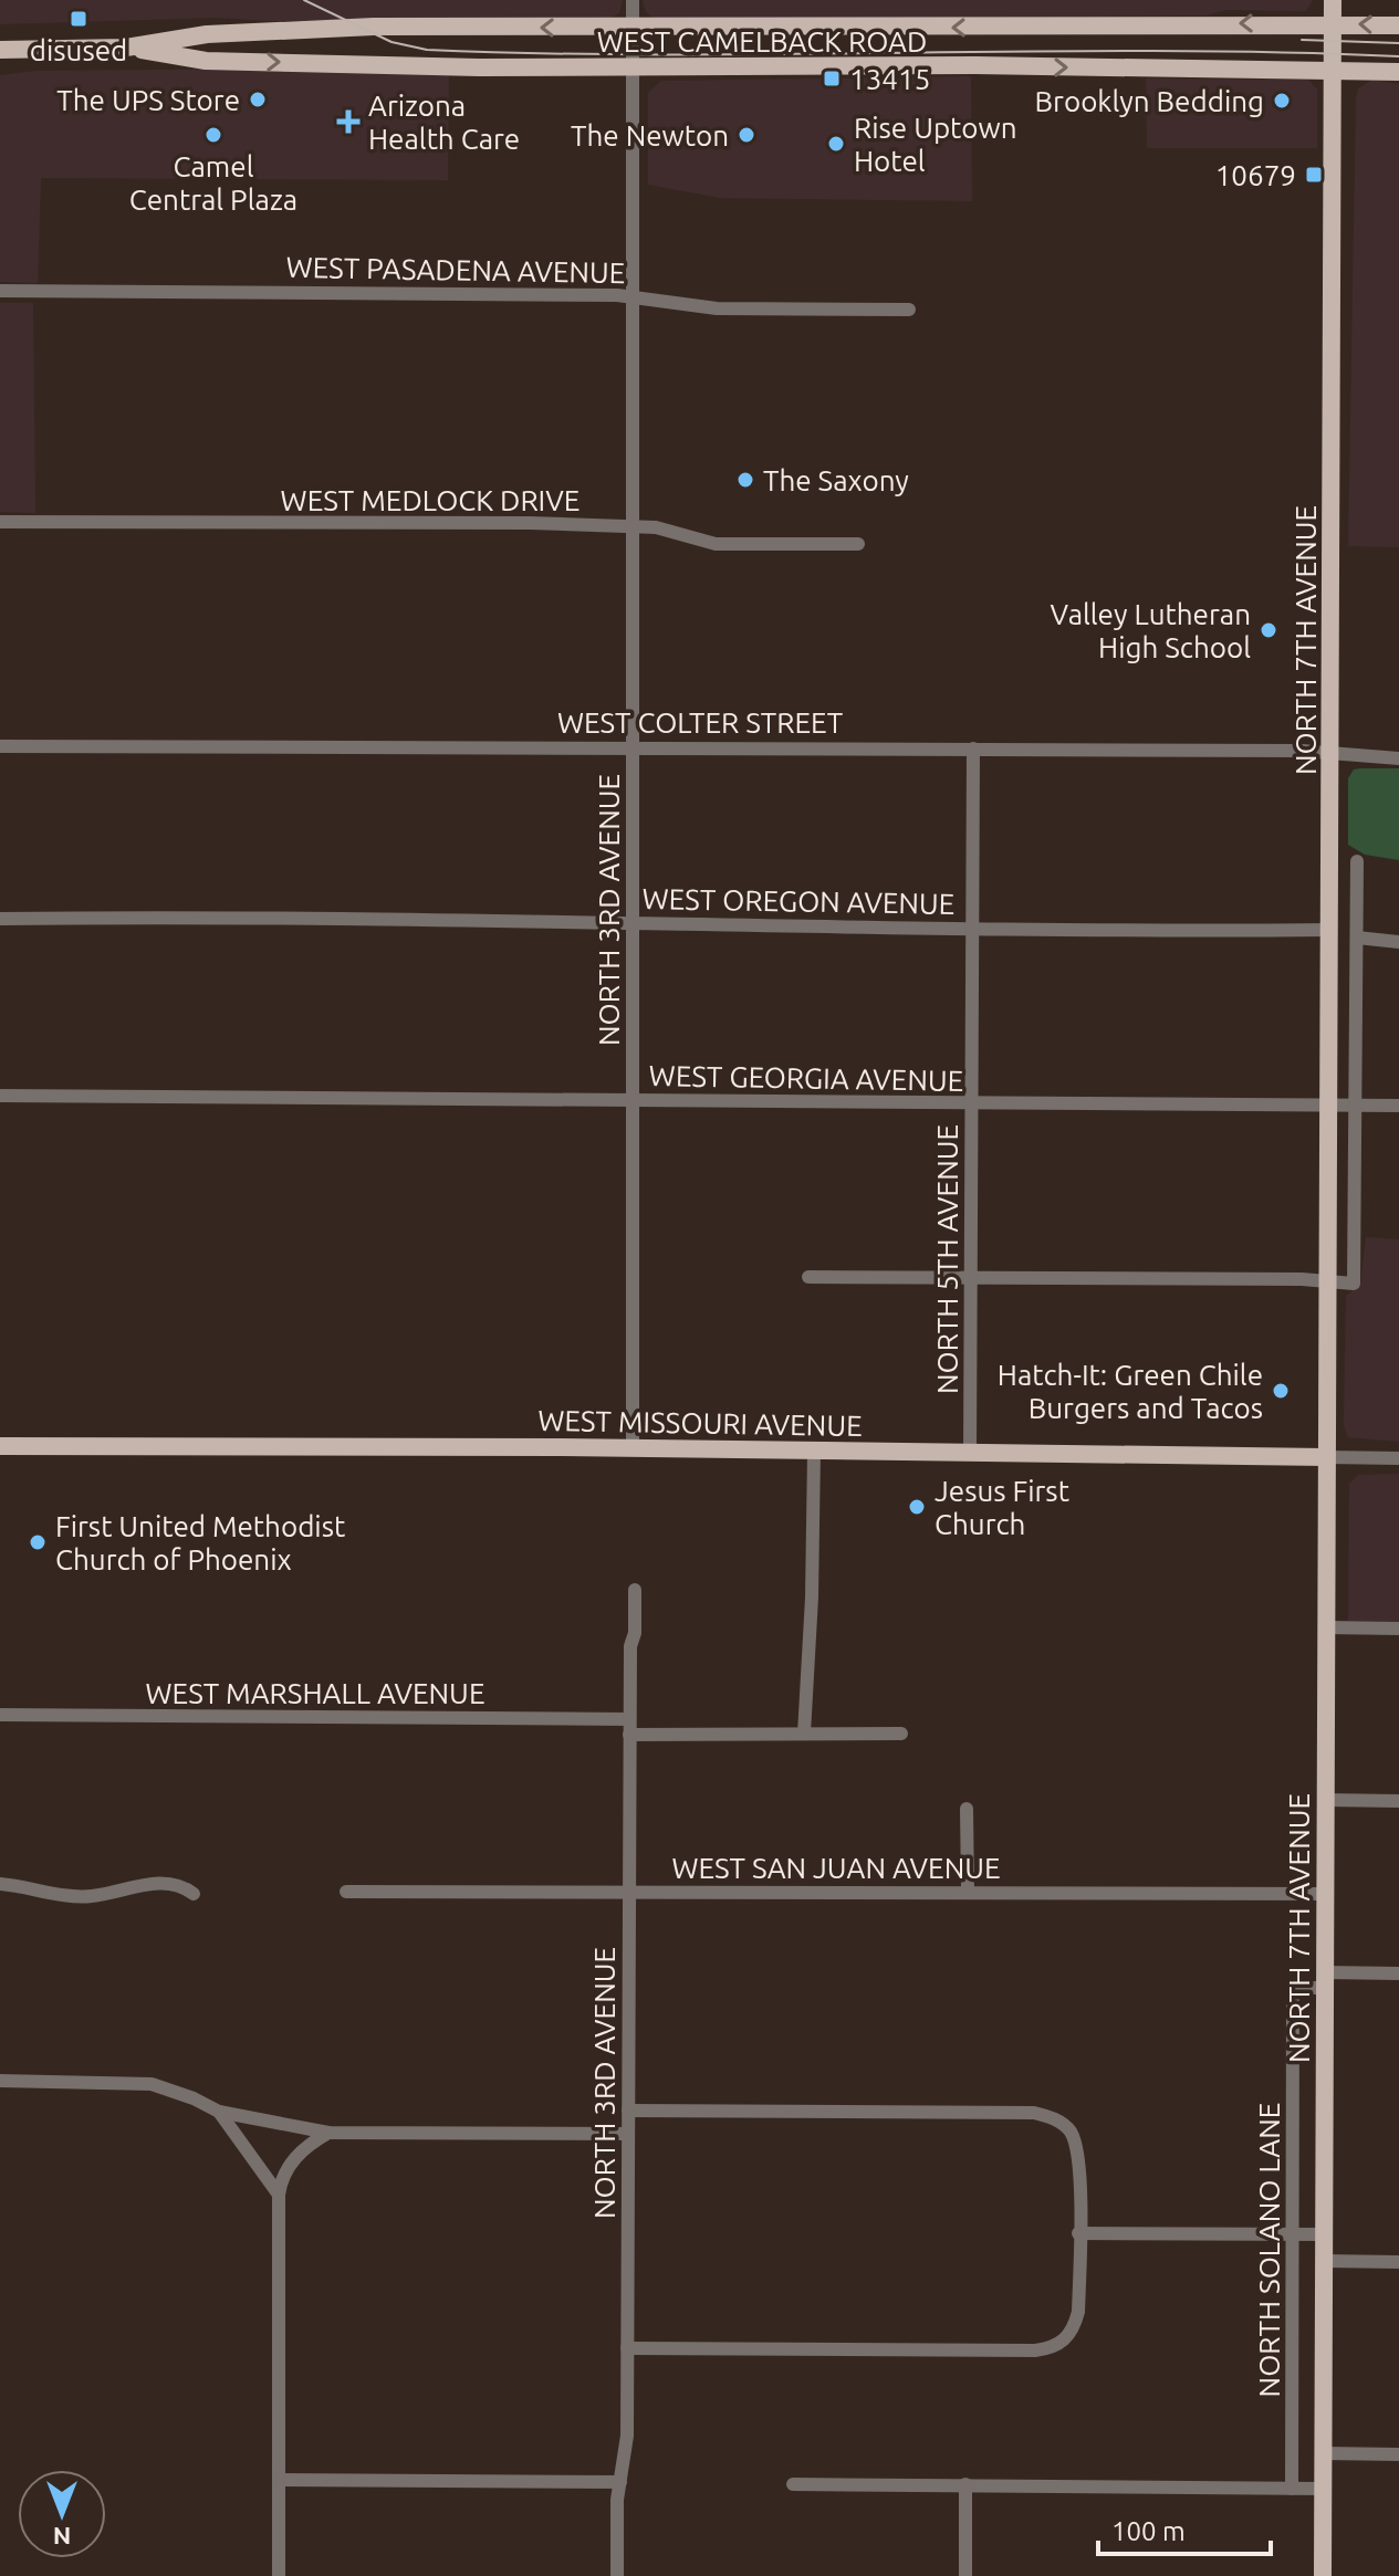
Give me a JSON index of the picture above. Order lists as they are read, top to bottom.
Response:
{
  "streets": {
    "main road": ["WEST CAMELBACK ROAD", "NORTH 7TH AVENUE", "WEST MISSOURI AVENUE"],
    "street": [
      "WEST PASADENA AVENUE",
      "WEST MEDLOCK DRIVE",
      "WEST COLTER STREET",
      "WEST OREGON AVENUE",
      "NORTH 3RD AVENUE",
      "WEST GEORGIA AVENUE",
      "NORTH 5TH AVENUE",
      "WEST MARSHALL AVENUE",
      "WEST SAN JUAN AVENUE",
      "NORTH SOLANO LANE"
    ]
  },
  "crossings": [
    ["WEST CAMELBACK ROAD", "NORTH 7TH AVENUE"],
    ["WEST CAMELBACK ROAD", "NORTH 3RD AVENUE"],
    ["WEST PASADENA AVENUE", "NORTH 3RD AVENUE"],
    ["WEST MEDLOCK DRIVE", "NORTH 3RD AVENUE"],
    ["NORTH 7TH AVENUE", "WEST COLTER STREET"],
    ["NORTH 7TH AVENUE", "WEST OREGON AVENUE"],
    ["NORTH 7TH AVENUE", "WEST GEORGIA AVENUE"],
    ["NORTH 7TH AVENUE", "WEST MISSOURI AVENUE"],
    ["NORTH 7TH AVENUE", "WEST SAN JUAN AVENUE"],
    ["NORTH 7TH AVENUE", "NORTH SOLANO LANE"],
    ["WEST COLTER STREET", "NORTH 3RD AVENUE"],
    ["WEST COLTER STREET", "NORTH 5TH AVENUE"],
    ["WEST OREGON AVENUE", "NORTH 3RD AVENUE"],
    ["WEST OREGON AVENUE", "NORTH 5TH AVENUE"],
    ["NORTH 3RD AVENUE", "WEST GEORGIA AVENUE"],
    ["NORTH 3RD AVENUE", "WEST MISSOURI AVENUE"],
    ["NORTH 3RD AVENUE", "WEST MARSHALL AVENUE"],
    ["NORTH 3RD AVENUE", "WEST SAN JUAN AVENUE"],
    ["WEST GEORGIA AVENUE", "NORTH 5TH AVENUE"],
    ["NORTH 5TH AVENUE", "WEST MISSOURI AVENUE"]
  ],
  "places": {
    "transit": ["disused", "13415", "10679"],
    "other": [
      "The UPS Store",
      "Brooklyn Bedding",
      "Camel Central Plaza",
      "The Newton",
      "Rise Uptown Hotel",
      "The Saxony",
      "Valley Lutheran High School",
      "Hatch-It: Green Chile Burgers and Tacos",
      "Jesus First Church",
      "First United Methodist Church of Phoenix"
    ],
    "health": ["Arizona Health Care"]
  },
  "scale_bar": "100 m",
  "north": "bottom"
}
